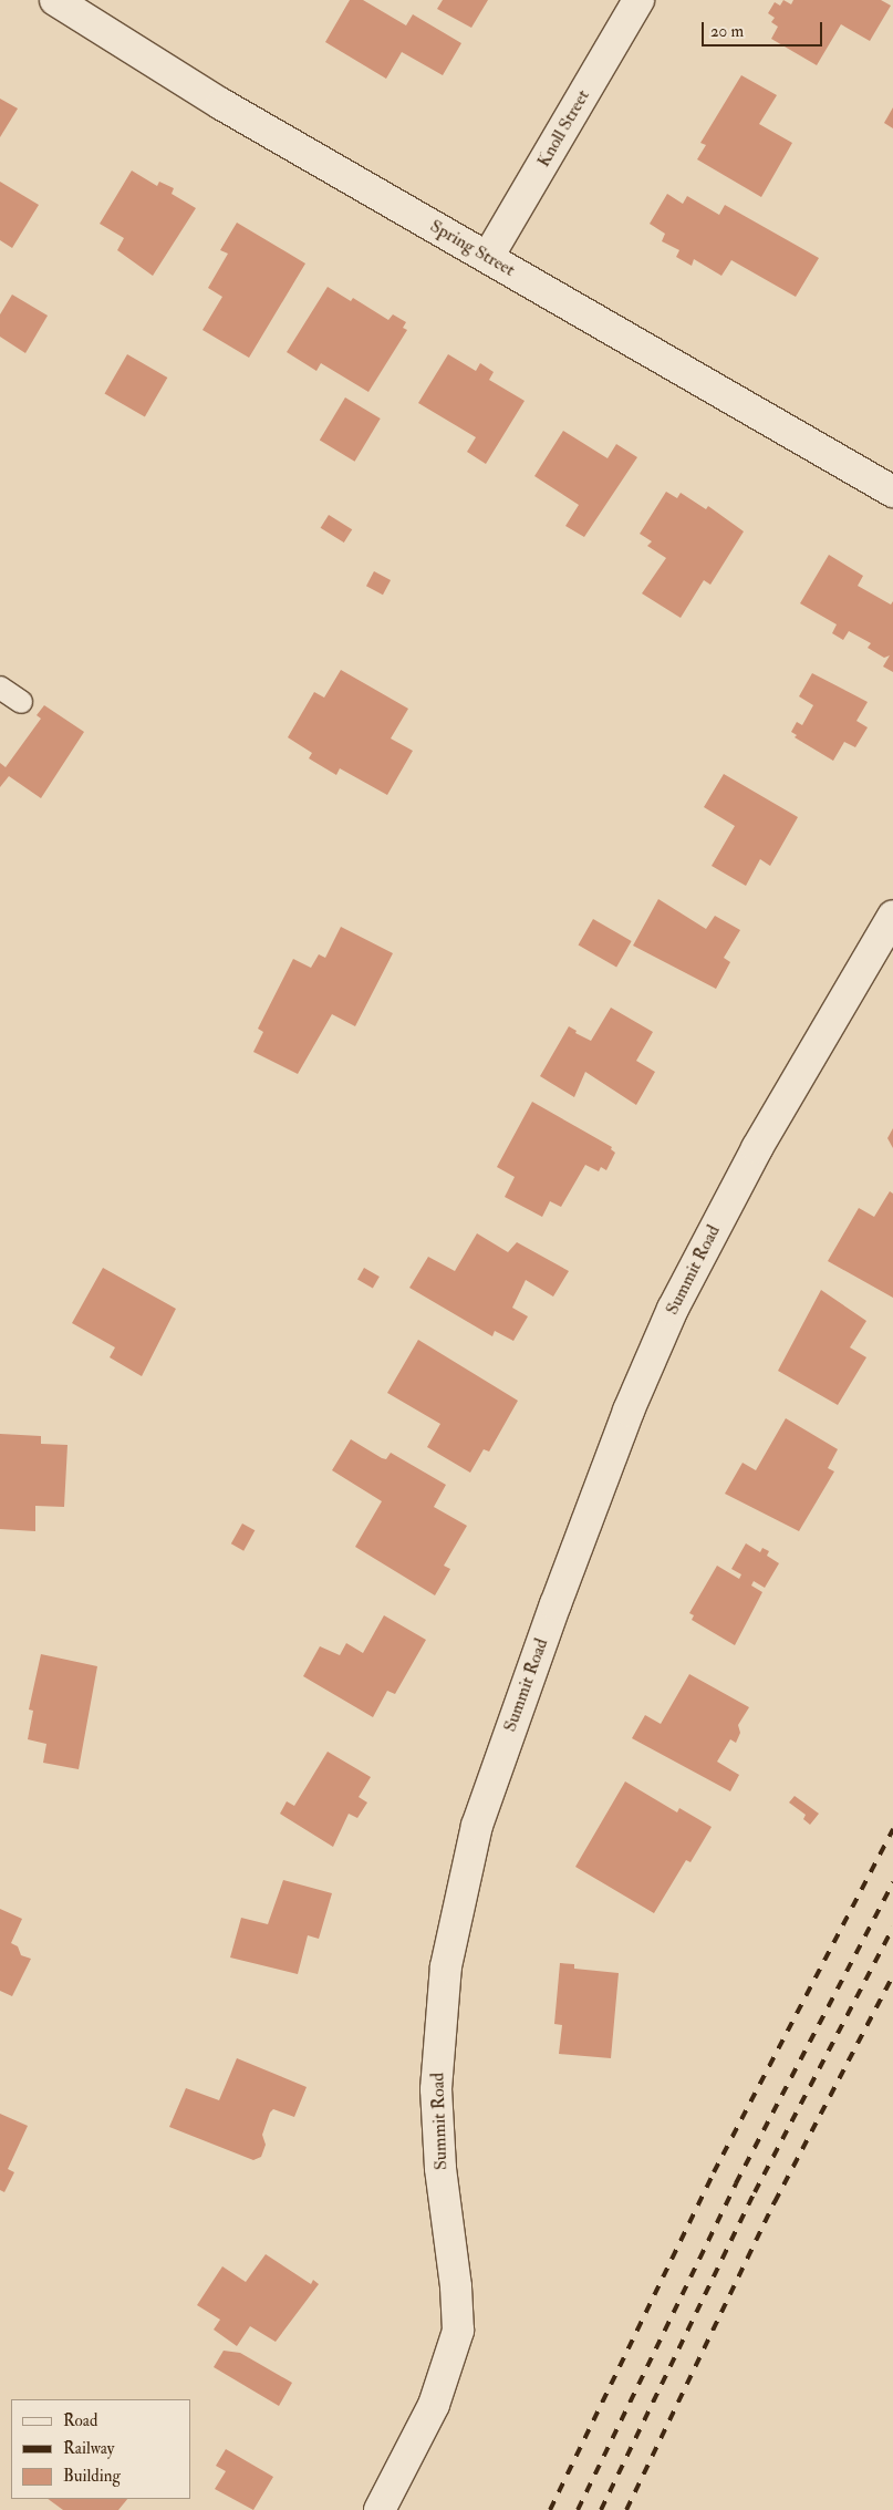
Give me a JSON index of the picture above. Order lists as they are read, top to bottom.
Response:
{
  "streets": {
    "street": ["Knoll Street", "Spring Street", "Summit Road"]
  },
  "crossings": [
    ["Knoll Street", "Spring Street"]
  ],
  "legend": ["Road", "Railway", "Building"],
  "scale_bar": "20 m"
}
